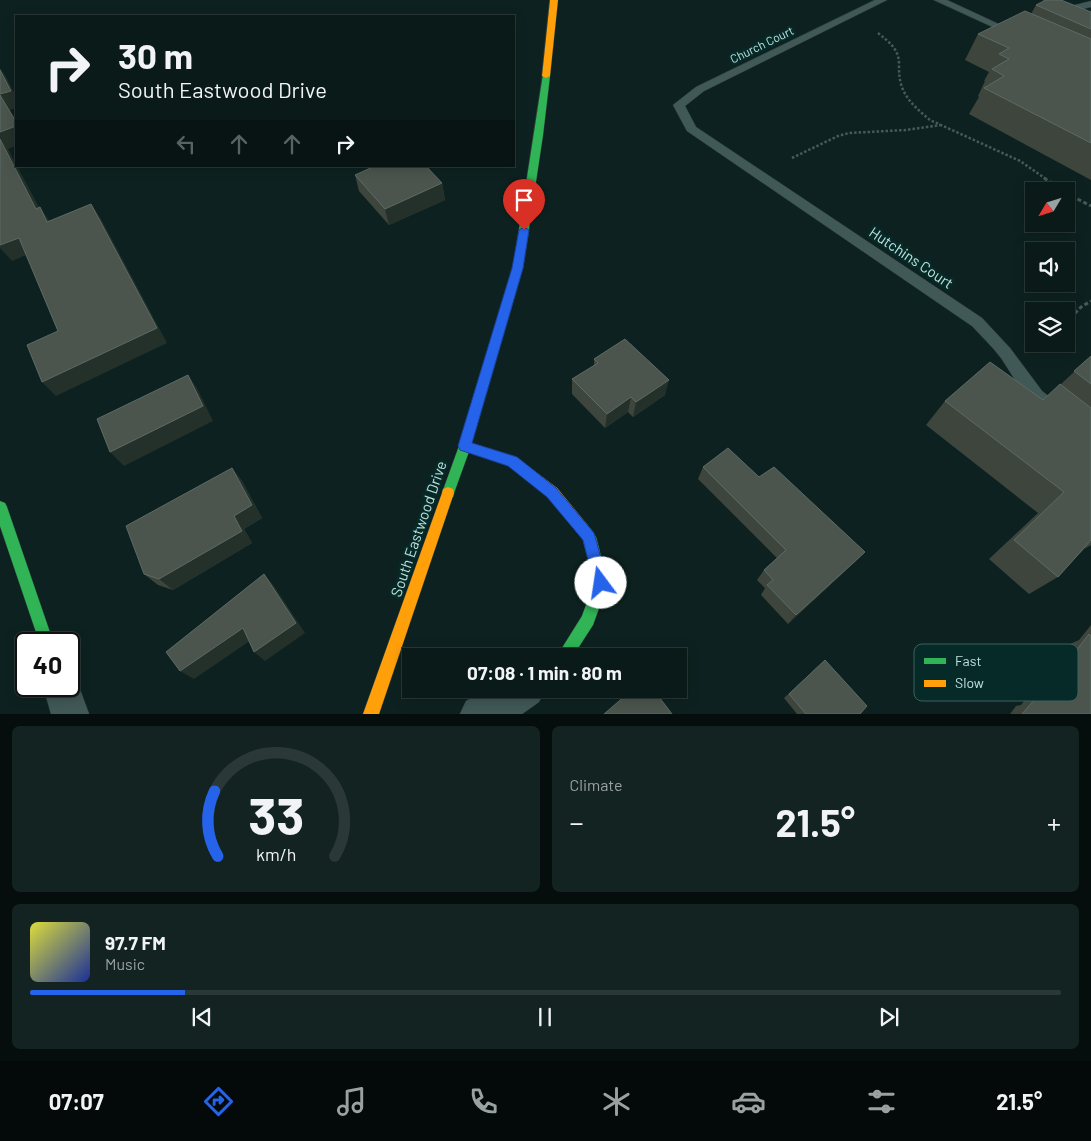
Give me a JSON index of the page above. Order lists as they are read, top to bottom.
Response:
{
  "streets": {
    "main road": ["South Eastwood Drive"],
    "lane": ["Church Court", "Hutchins Court"]
  },
  "crossings": [
    ["Church Court", "Hutchins Court"]
  ],
  "legend": ["Fast", "Slow"],
  "north": "bottom left",
  "page": {
    "turn": ["30 m", "South Eastwood Drive"],
    "limit": "40",
    "trip": "07:08 · 1 min · 80 m",
    "tile": "Climate",
    "heat": ["−", "21.5°", "+"],
    "song": ["97.7 FM", "Music"],
    "tabs": ["07:07", "21.5°"],
    "gauge": ["33", "km/h"]
  }
}
